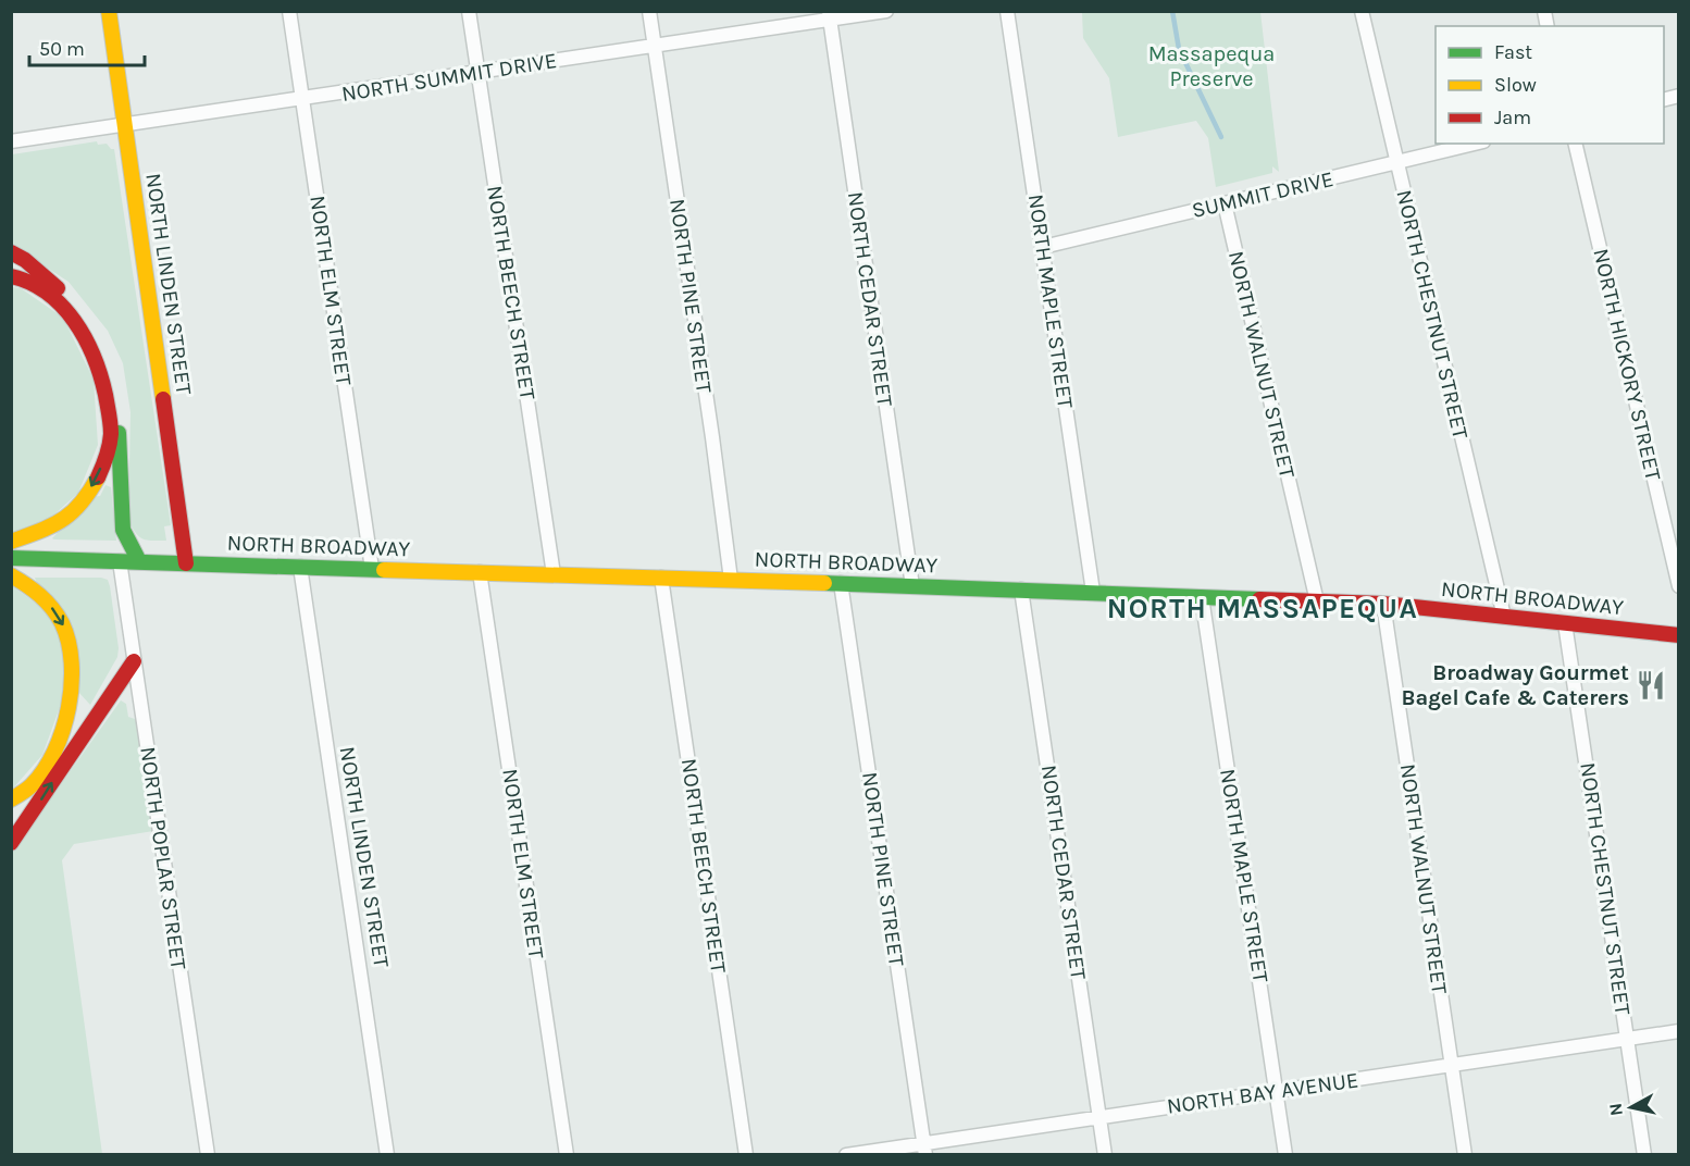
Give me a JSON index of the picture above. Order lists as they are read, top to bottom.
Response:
{
  "streets": {
    "main road": ["NORTH LINDEN STREET", "NORTH BROADWAY"],
    "street": [
      "NORTH SUMMIT DRIVE",
      "SUMMIT DRIVE",
      "NORTH ELM STREET",
      "NORTH BEECH STREET",
      "NORTH PINE STREET",
      "NORTH CEDAR STREET",
      "NORTH MAPLE STREET",
      "NORTH CHESTNUT STREET",
      "NORTH WALNUT STREET",
      "NORTH HICKORY STREET",
      "NORTH POPLAR STREET",
      "NORTH BAY AVENUE"
    ]
  },
  "crossings": [
    ["NORTH SUMMIT DRIVE", "NORTH LINDEN STREET"],
    ["NORTH SUMMIT DRIVE", "NORTH ELM STREET"],
    ["NORTH SUMMIT DRIVE", "NORTH BEECH STREET"],
    ["NORTH SUMMIT DRIVE", "NORTH PINE STREET"],
    ["NORTH SUMMIT DRIVE", "NORTH CEDAR STREET"],
    ["SUMMIT DRIVE", "NORTH MAPLE STREET"],
    ["SUMMIT DRIVE", "NORTH CHESTNUT STREET"],
    ["SUMMIT DRIVE", "NORTH WALNUT STREET"],
    ["NORTH LINDEN STREET", "NORTH BROADWAY"],
    ["NORTH ELM STREET", "NORTH BROADWAY"],
    ["NORTH BEECH STREET", "NORTH BROADWAY"],
    ["NORTH PINE STREET", "NORTH BROADWAY"],
    ["NORTH PINE STREET", "NORTH BAY AVENUE"],
    ["NORTH CEDAR STREET", "NORTH BROADWAY"],
    ["NORTH CEDAR STREET", "NORTH BAY AVENUE"],
    ["NORTH MAPLE STREET", "NORTH BROADWAY"],
    ["NORTH MAPLE STREET", "NORTH BAY AVENUE"],
    ["NORTH CHESTNUT STREET", "NORTH BROADWAY"],
    ["NORTH CHESTNUT STREET", "NORTH BAY AVENUE"],
    ["NORTH WALNUT STREET", "NORTH BROADWAY"],
    ["NORTH WALNUT STREET", "NORTH BAY AVENUE"],
    ["NORTH BROADWAY", "NORTH POPLAR STREET"]
  ],
  "districts": ["NORTH MASSAPEQUA"],
  "parks": ["Massapequa Preserve"],
  "places": {
    "restaurant": ["Broadway Gourmet Bagel Cafe & Caterers"]
  },
  "legend": ["Fast", "Slow", "Jam"],
  "scale_bar": "50 m",
  "north": "left"
}
